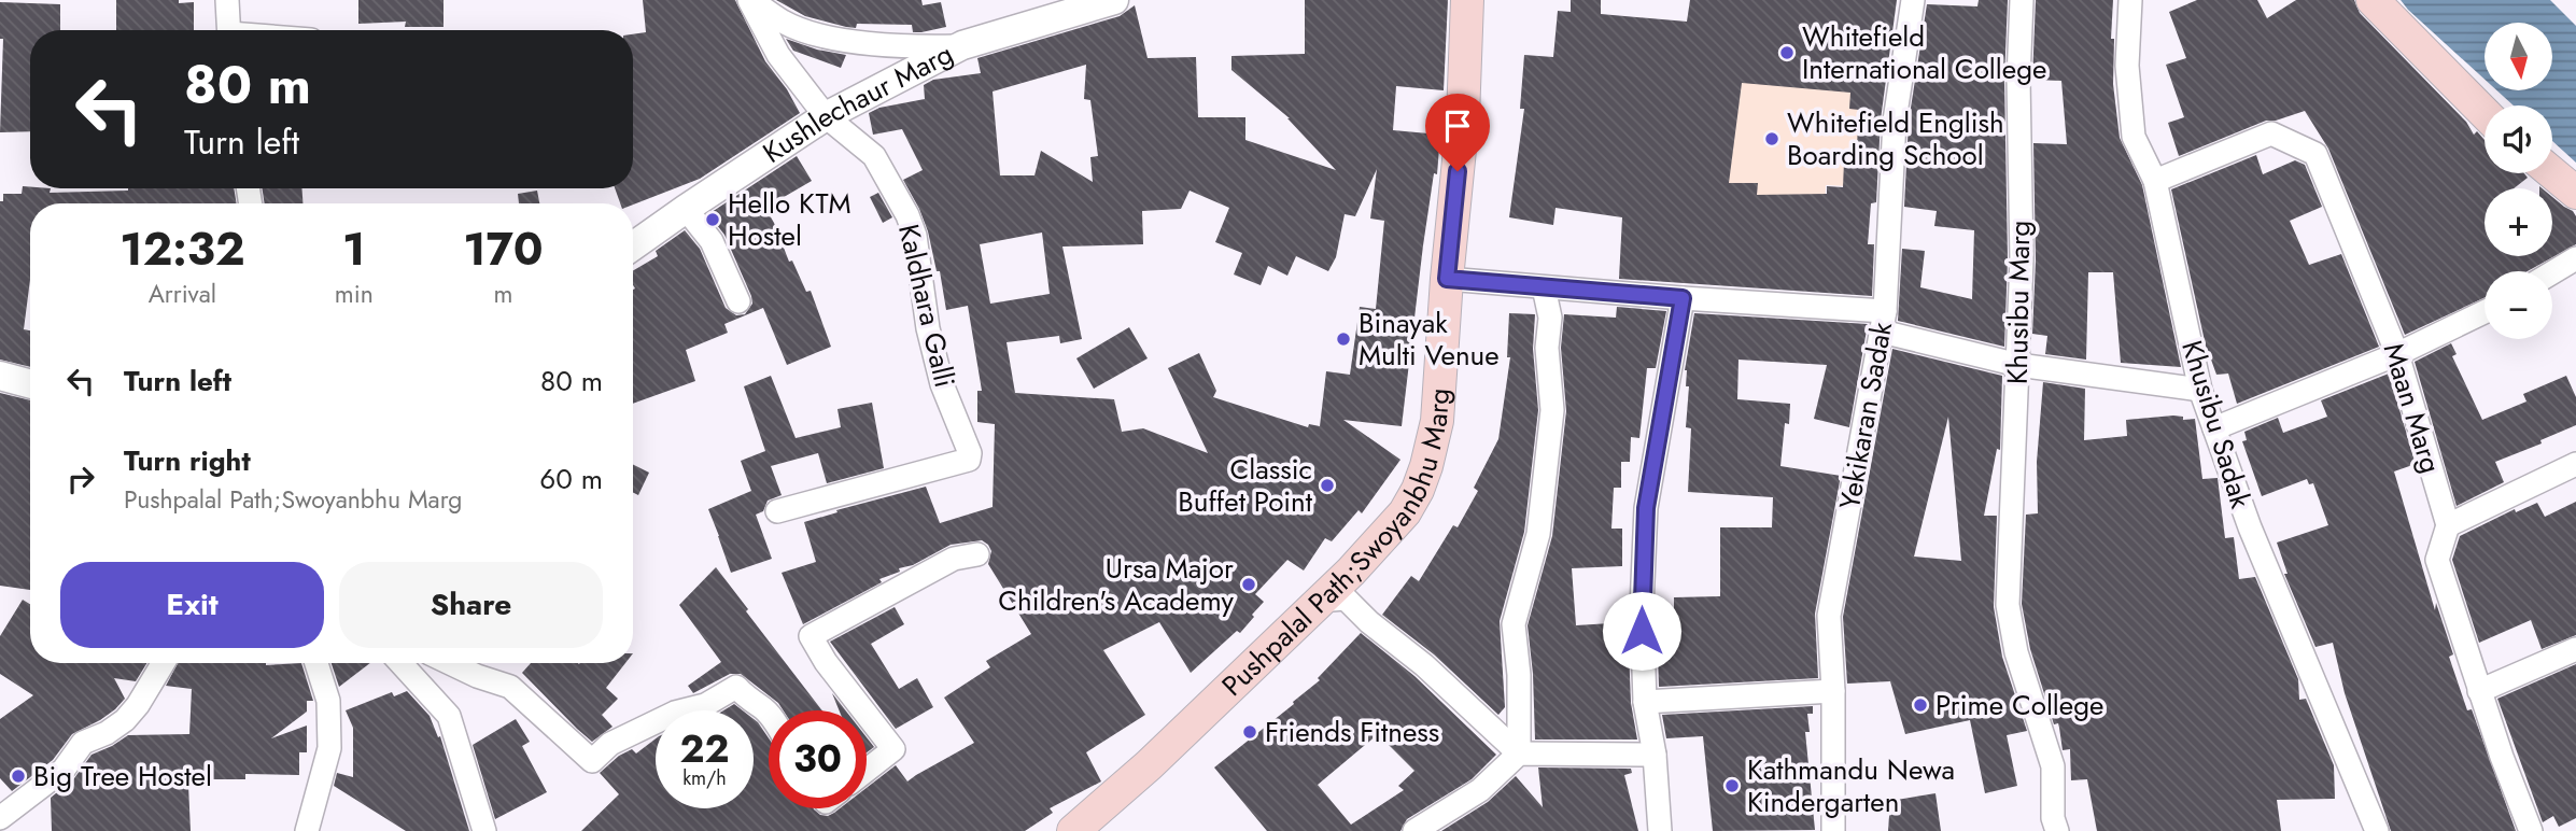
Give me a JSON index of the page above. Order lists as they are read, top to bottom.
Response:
{
  "streets": {
    "main road": ["Pushpalal Path;Swoyanbhu Marg"],
    "street": [
      "Kushlechaur Marg",
      "Khusibu Marg",
      "Kaldhara Galli",
      "Maan Marg",
      "Yekikaran Sadak",
      "Khusibu Sadak"
    ]
  },
  "crossings": [
    ["Kushlechaur Marg", "Kaldhara Galli"],
    ["Maan Marg", "Khusibu Sadak"]
  ],
  "places": [
    "Whitefield International College",
    "Whitefield English Boarding School",
    "Hello KTM Hostel",
    "Binayak Multi Venue",
    "Classic Buffet Point",
    "Ursa Major Children's Academy",
    "Prime College",
    "Friends Fitness",
    "Big Tree Hostel",
    "Kathmandu Newa Kindergarten"
  ],
  "north": "bottom",
  "page": {
    "map_buttons": ["+", "−"],
    "turn": ["80 m", "Turn left"],
    "eta": [
      "12:32",
      "Arrival",
      "1",
      "min",
      "170",
      "m"
    ],
    "list": [
      {
        "name": "Turn left",
        "value": "80 m"
      },
      {
        "name": "Turn right",
        "note": "Pushpalal Path;Swoyanbhu Marg",
        "value": "60 m"
      }
    ],
    "buttons": ["Exit", "Share"],
    "speed": "22 km/h",
    "limit": "30"
  }
}
